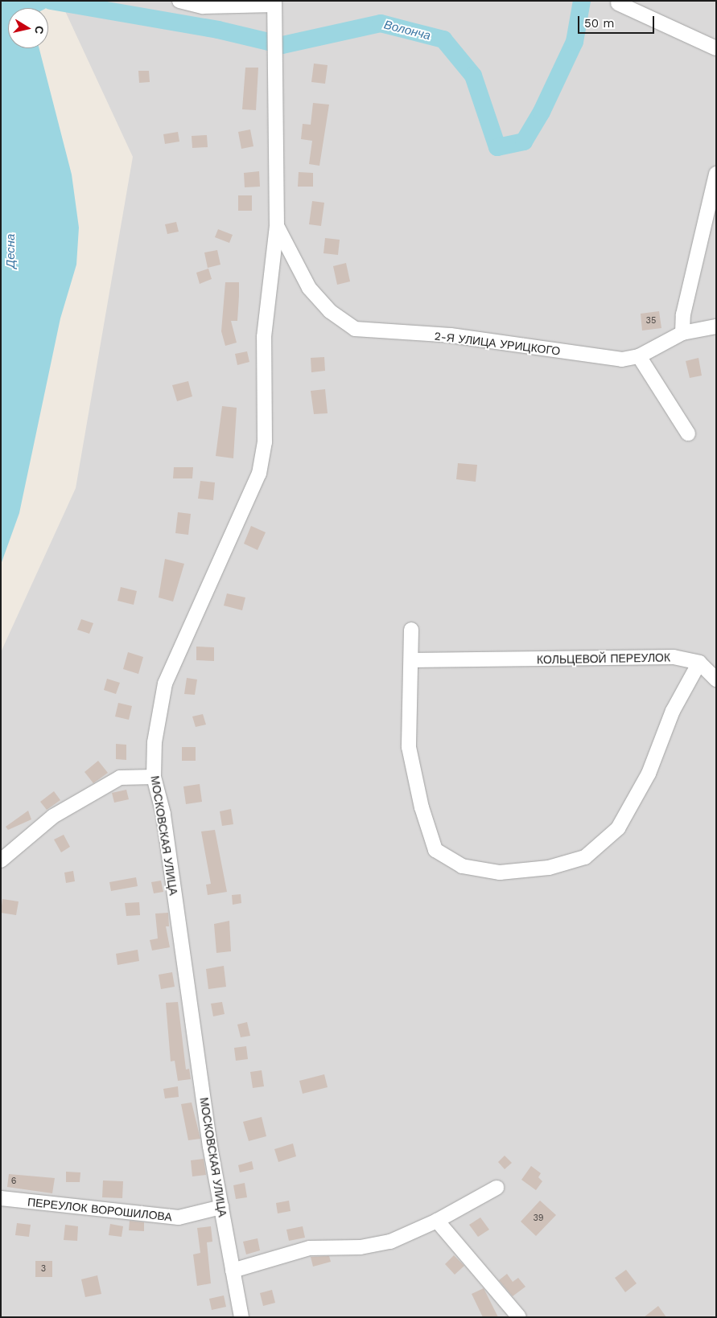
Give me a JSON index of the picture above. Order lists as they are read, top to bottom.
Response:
{
  "streets": {
    "street": [
      "2-Я УЛИЦА УРИЦКОГО",
      "КОЛЬЦЕВОЙ ПЕРЕУЛОК",
      "МОСКОВСКАЯ УЛИЦА",
      "ПЕРЕУЛОК ВОРОШИЛОВА"
    ]
  },
  "crossings": [
    ["2-Я УЛИЦА УРИЦКОГО", "МОСКОВСКАЯ УЛИЦА"],
    ["МОСКОВСКАЯ УЛИЦА", "ПЕРЕУЛОК ВОРОШИЛОВА"]
  ],
  "water": ["Волонча", "Десна"],
  "house_numbers": [
    "35",
    "6",
    "39",
    "3"
  ],
  "scale_bar": "50 m",
  "north": "right"
}
